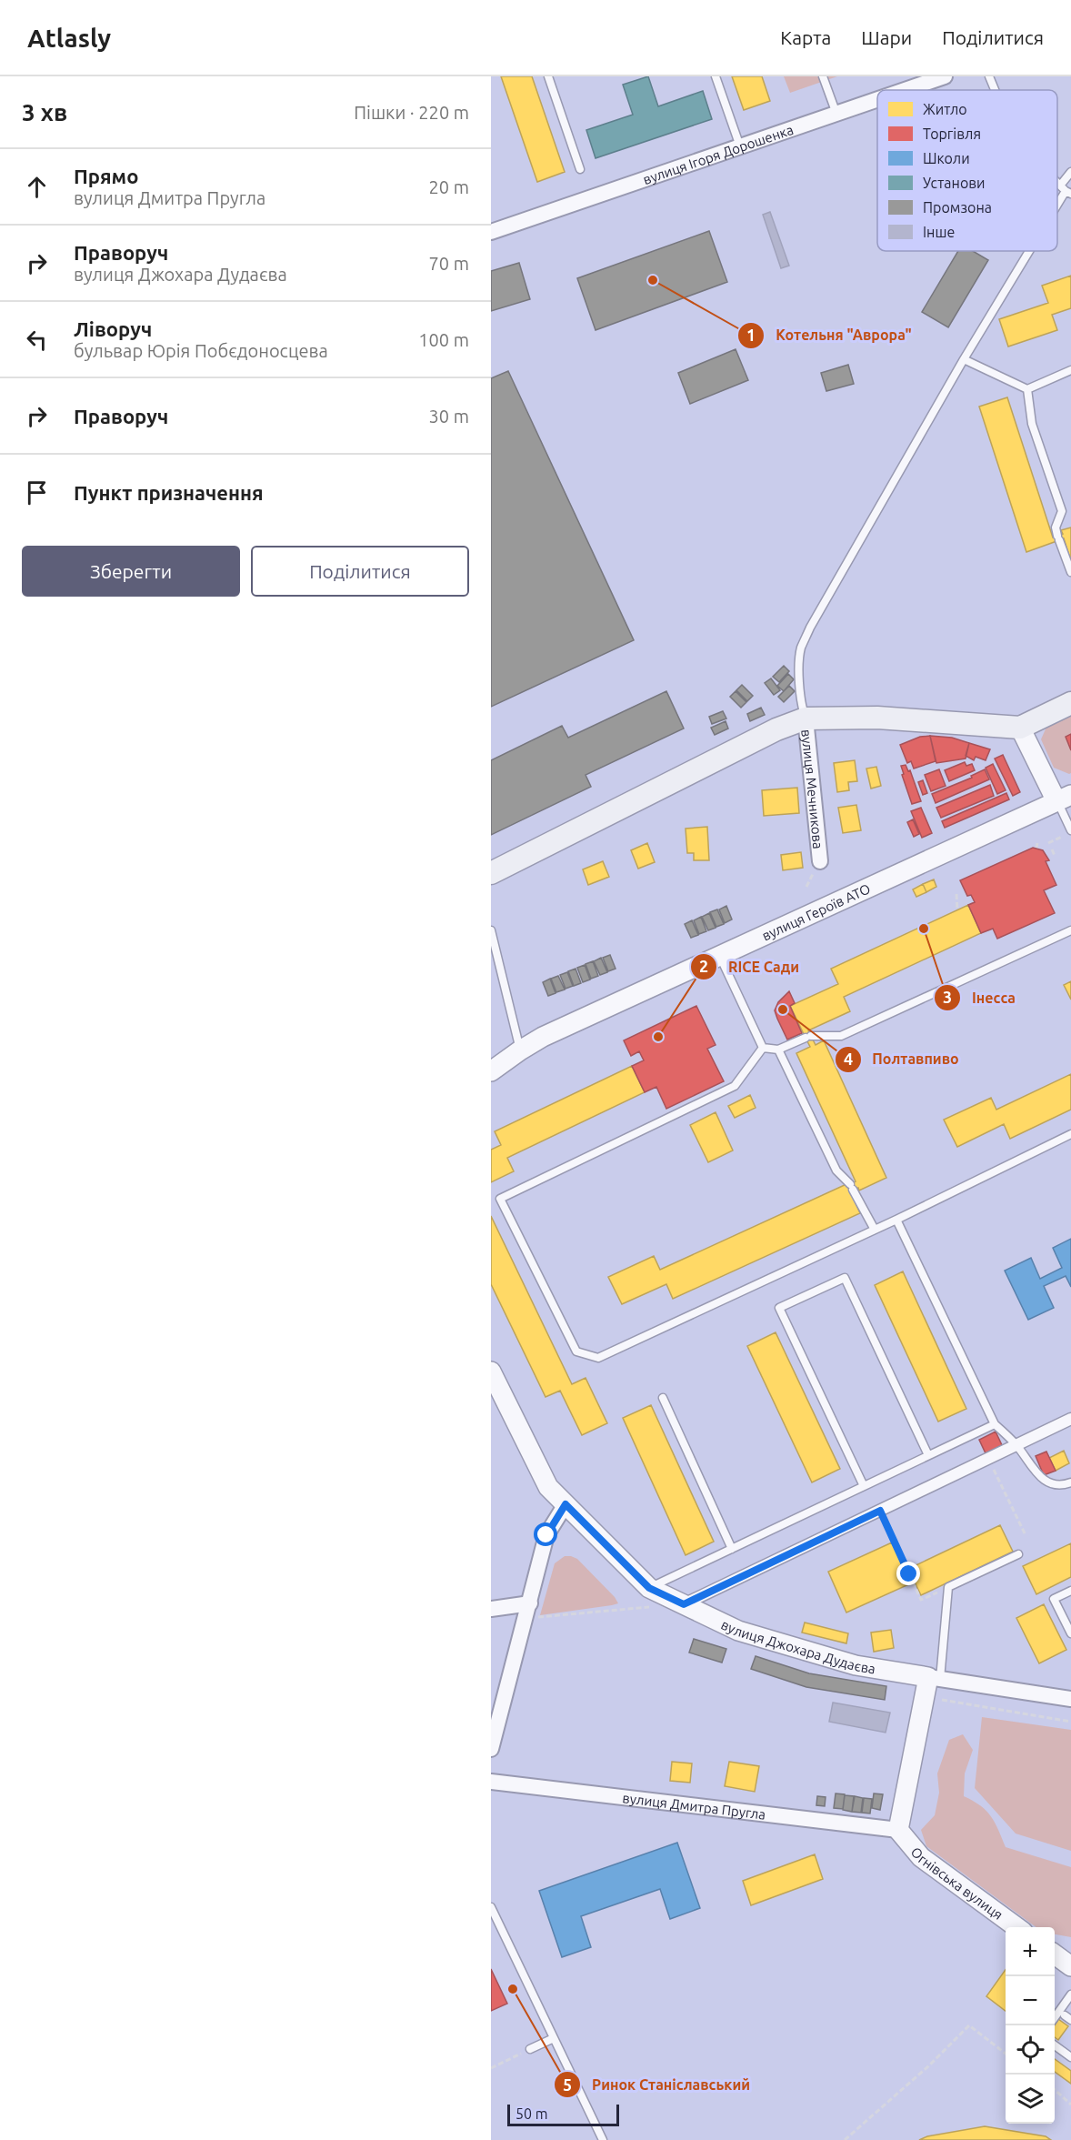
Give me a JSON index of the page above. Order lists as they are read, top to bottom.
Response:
{
  "streets": {
    "street": [
      "вулиця Ігоря Дорошенка",
      "вулиця Мечникова",
      "вулиця Героїв АТО",
      "вулиця Джохара Дудаєва",
      "вулиця Дмитра Пругла",
      "Огнівська вулиця"
    ]
  },
  "crossings": [
    ["вулиця Дмитра Пругла", "Огнівська вулиця"]
  ],
  "places": [
    "Котельня \"Аврора\"",
    "Інесса",
    "Полтавпиво",
    "RICE Сади",
    "Ринок Станіславський"
  ],
  "legend": [
    "Житло",
    "Торгівля",
    "Школи",
    "Установи",
    "Промзона",
    "Інше"
  ],
  "scale_bar": "50 m",
  "page": {
    "header": "Atlasly",
    "nav": ["Карта", "Шари", "Поділитися"],
    "heading": ["3 хв", "Пішки · 220 m"],
    "list": [
      ["Прямо", "вулиця Дмитра Пругла", "20 m"],
      ["Праворуч", "вулиця Джохара Дудаєва", "70 m"],
      ["Ліворуч", "бульвар Юрія Побєдоносцева", "100 m"],
      ["Праворуч", "30 m"],
      "Пункт призначення"
    ],
    "buttons": ["Зберегти", "Поділитися"],
    "map_buttons": ["+", "−"],
    "scale": "50 m"
  }
}
